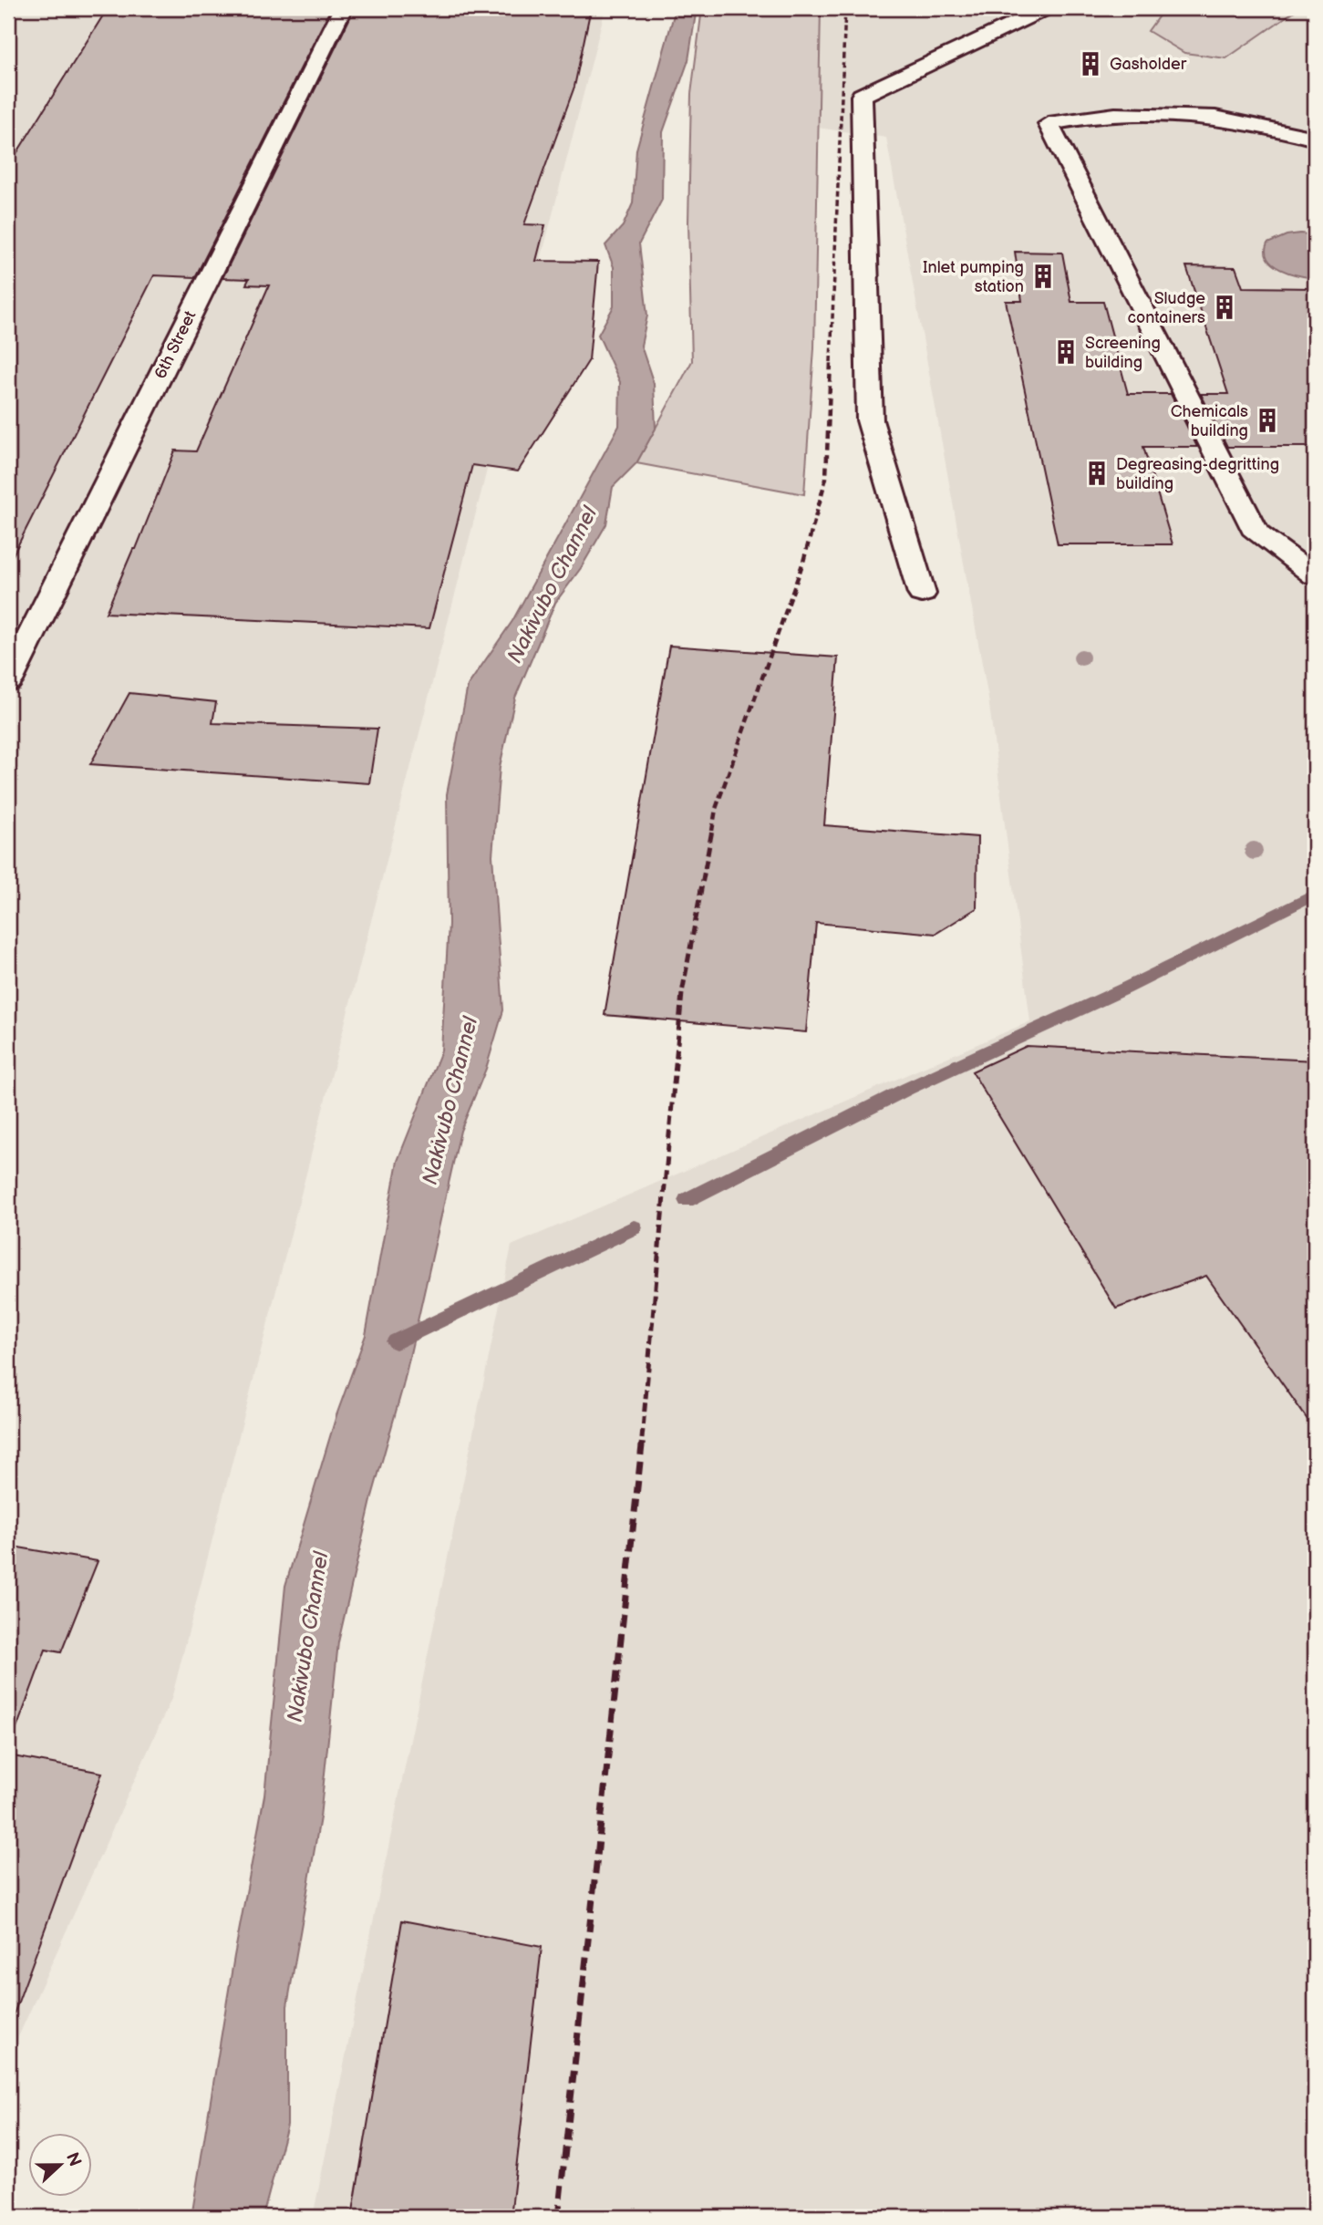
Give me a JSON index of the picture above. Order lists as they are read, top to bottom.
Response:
{
  "streets": {
    "street": ["6th Street"]
  },
  "water": ["Nakivubo Channel"],
  "places": {
    "building": [
      "Gasholder",
      "Inlet pumping station",
      "Sludge containers",
      "Screening building",
      "Chemicals building",
      "Degreasing-degritting building"
    ]
  },
  "north": "right"
}
